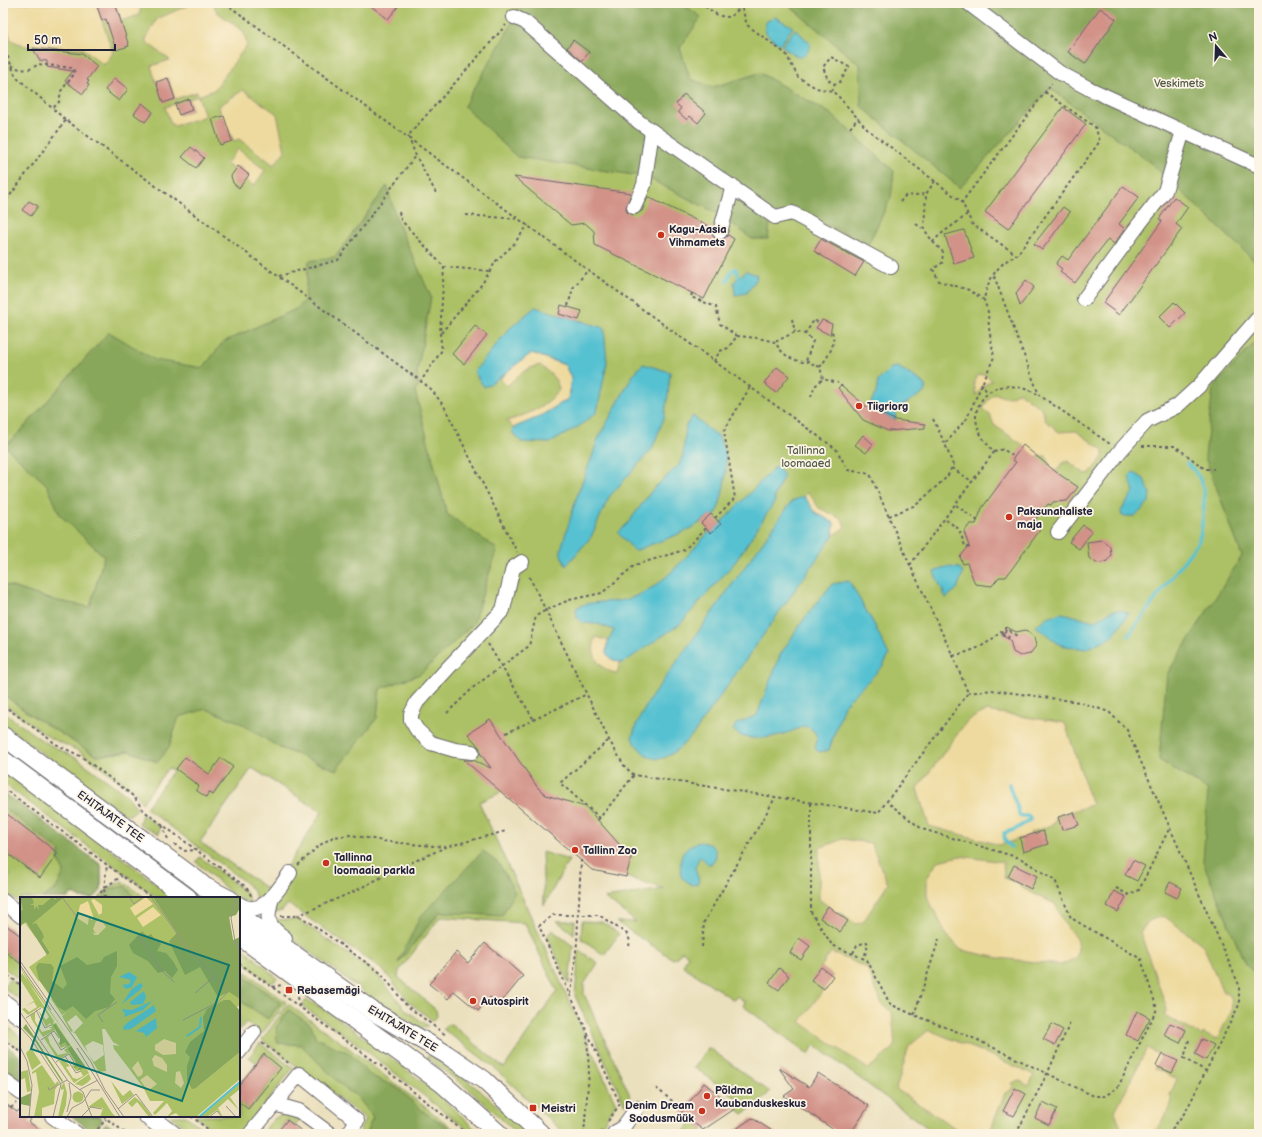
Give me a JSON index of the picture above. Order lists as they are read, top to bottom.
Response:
{
  "streets": {
    "main road": ["EHITAJATE TEE"]
  },
  "parks": ["Veskimets", "Tallinna loomaaed"],
  "places": {
    "other": [
      "Kagu-Aasia Vihmamets",
      "Tiigriorg",
      "Paksunahaliste maja",
      "Tallinn Zoo",
      "Tallinna loomaaia parkla",
      "Autospirit",
      "Põldma Kaubanduskeskus",
      "Denim Dream Soodusmüük"
    ],
    "transit": ["Rebasemägi", "Meistri"]
  },
  "scale_bar": "50 m",
  "north": "top"
}
